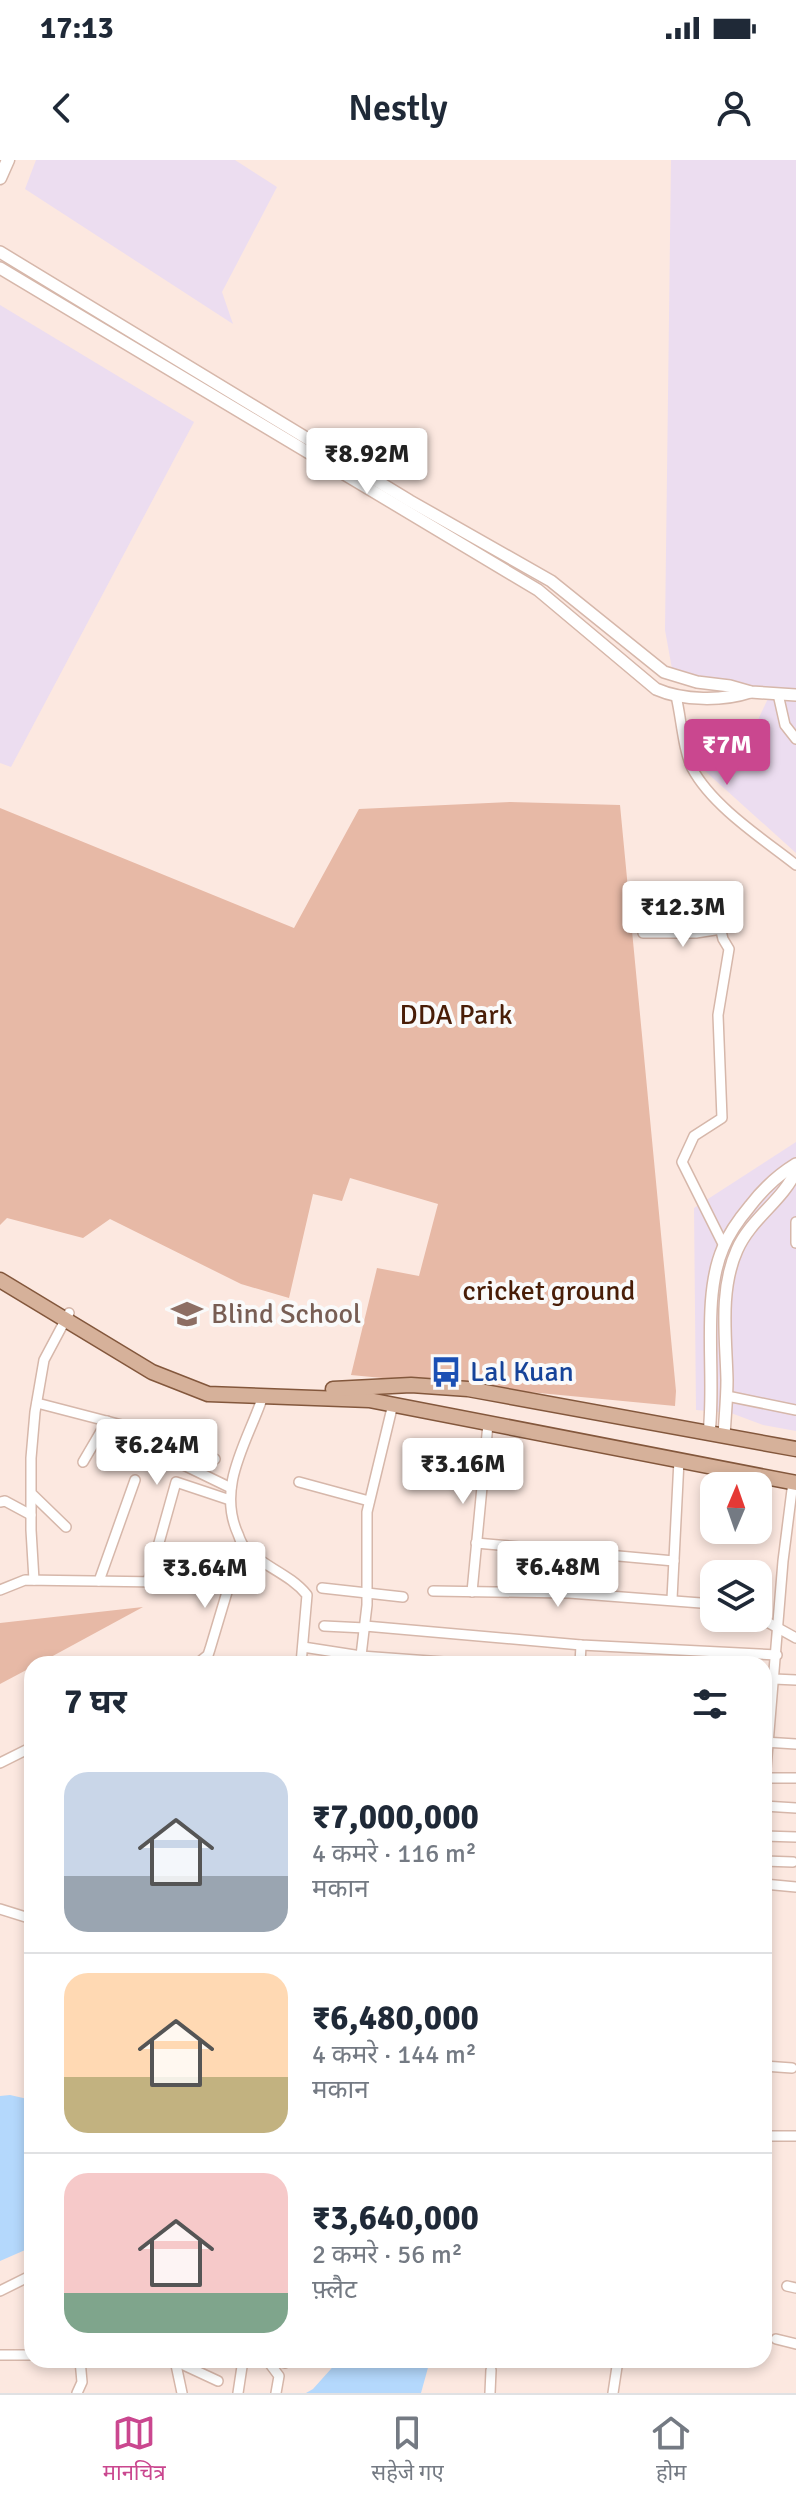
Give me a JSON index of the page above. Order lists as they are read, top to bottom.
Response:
{
  "parks": ["DDA Park", "cricket ground"],
  "places": {
    "school or university": ["Blind School"],
    "bus stop": ["Lal Kuan"]
  },
  "north": "top",
  "page": {
    "status": "17:13",
    "header": "Nestly",
    "price": [
      "₹8.92M",
      "₹7M",
      "₹12.3M",
      "₹6.24M",
      "₹3.16M",
      "₹6.48M",
      "₹3.64M"
    ],
    "heading": "7 घर",
    "list": [
      {
        "name": "₹7,000,000",
        "note": "4 कमरे · 116 m² · मकान"
      },
      {
        "name": "₹6,480,000",
        "note": "4 कमरे · 144 m² · मकान"
      },
      {
        "name": "₹3,640,000",
        "note": "2 कमरे · 56 m² · फ़्लैट"
      }
    ],
    "tabs": ["मानचित्र", "सहेजे गए", "होम"]
  }
}
